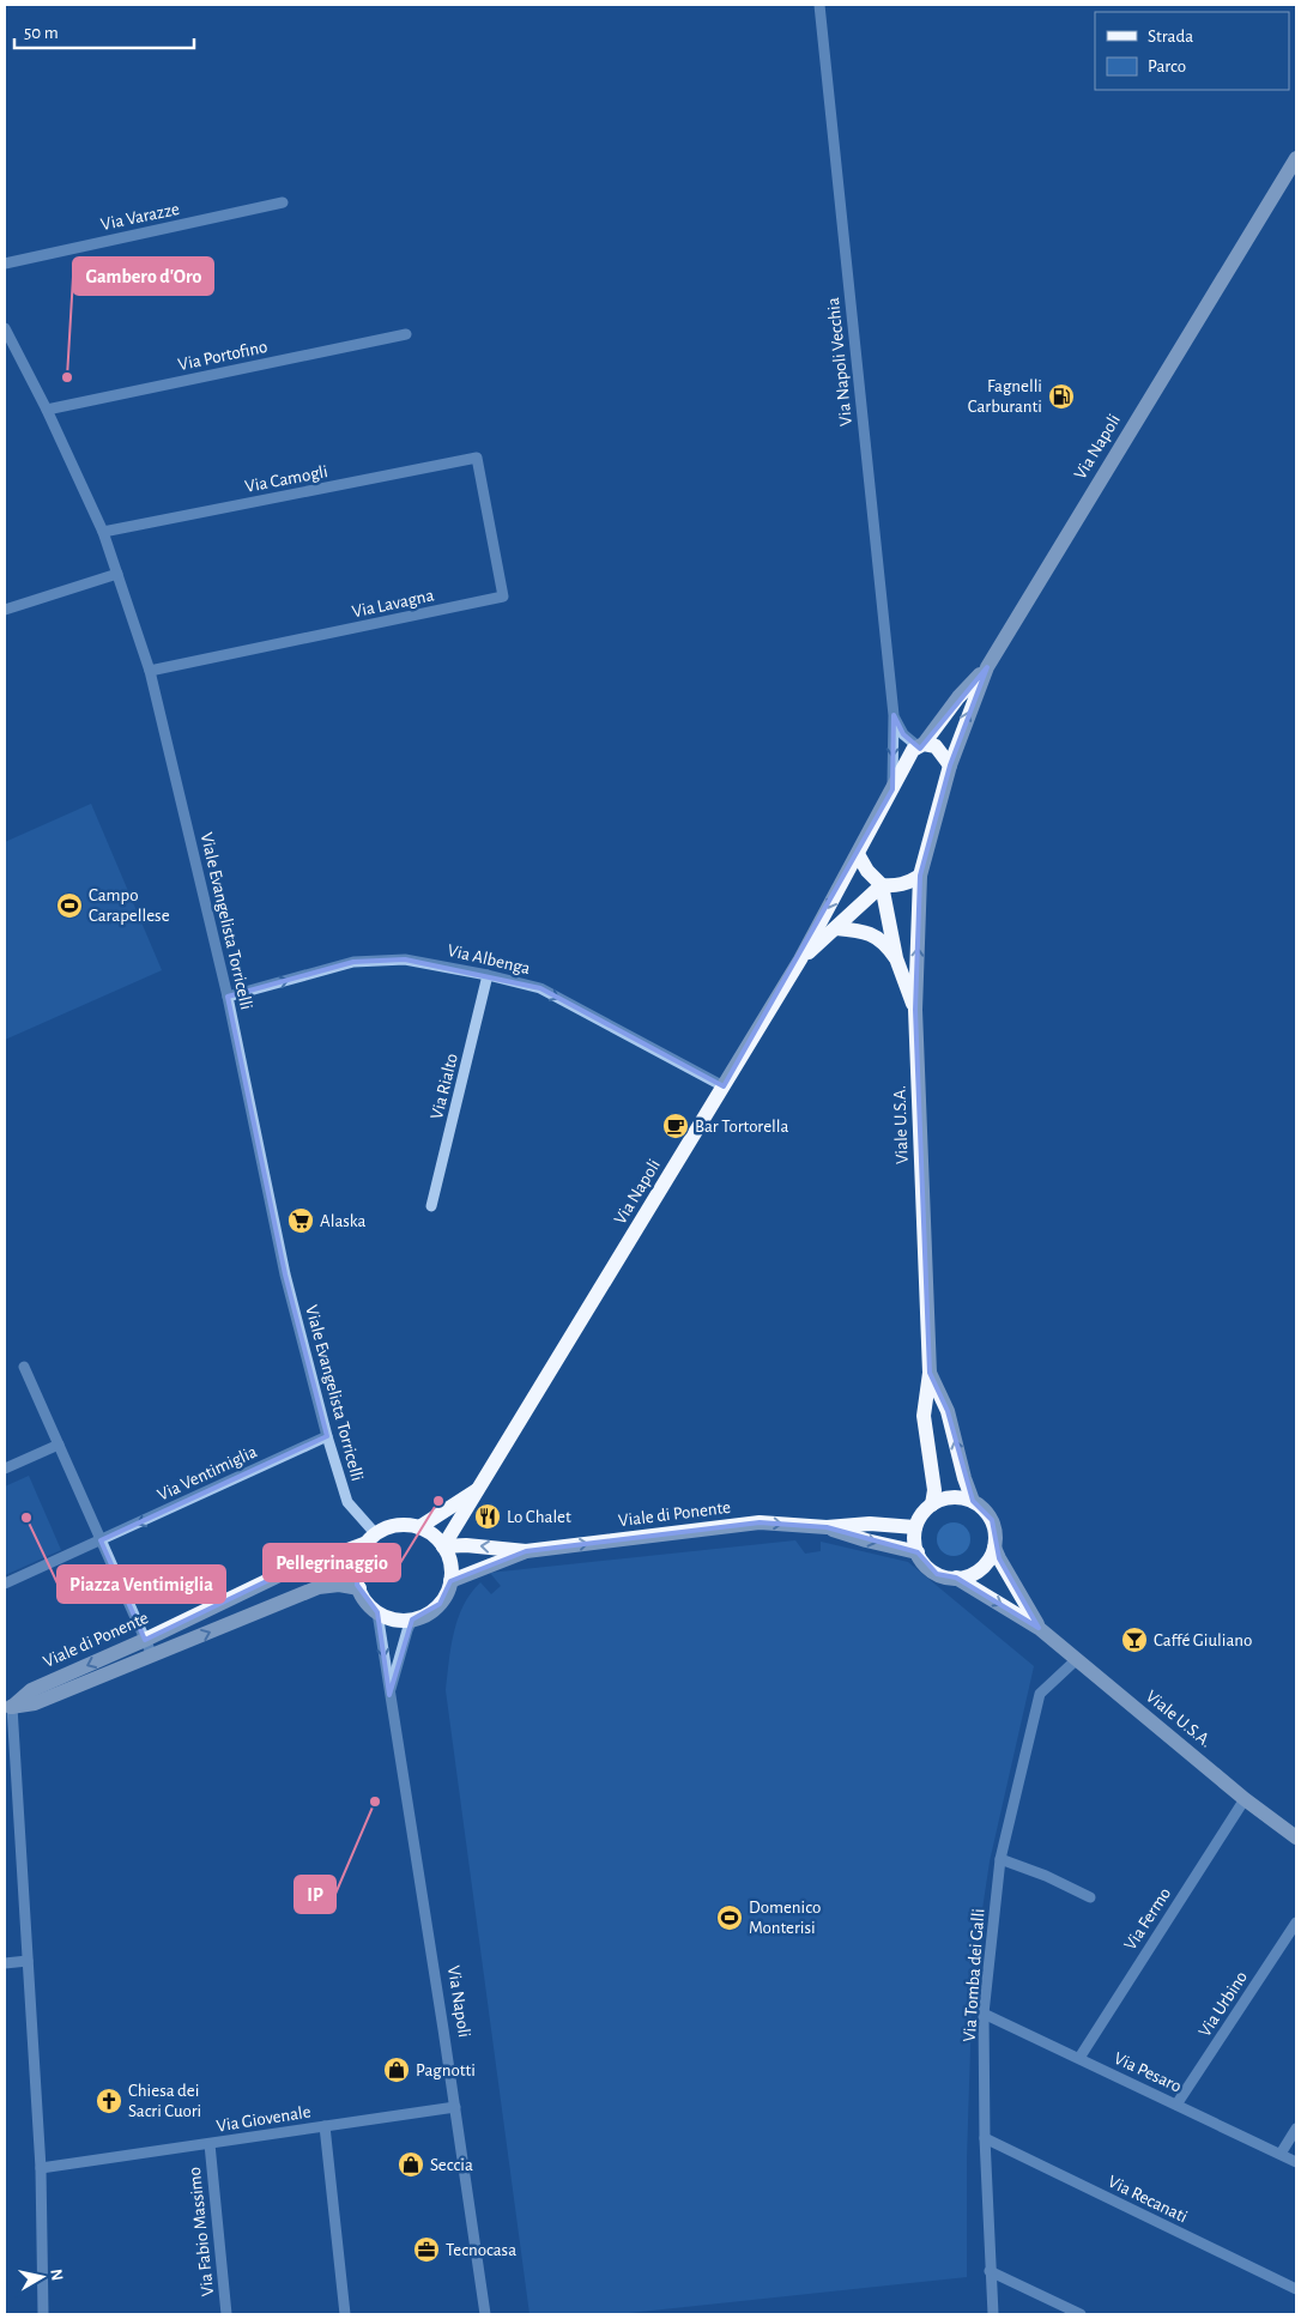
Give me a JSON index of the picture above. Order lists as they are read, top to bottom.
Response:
{
  "streets": {
    "main road": ["Via Napoli", "Viale U.S.A.", "Viale di Ponente"],
    "street": [
      "Via Varazze",
      "Via Portofino",
      "Via Napoli Vecchia",
      "Via Camogli",
      "Via Lavagna",
      "Viale Evangelista Torricelli",
      "Via Albenga",
      "Via Rialto",
      "Via Ventimiglia",
      "Via Fermo",
      "Via Tomba dei Galli",
      "Via Urbino",
      "Via Pesaro",
      "Via Giovenale",
      "Via Recanati",
      "Via Fabio Massimo"
    ]
  },
  "crossings": [
    ["Via Portofino", "Viale Evangelista Torricelli"],
    ["Via Napoli Vecchia", "Via Napoli"],
    ["Via Napoli", "Viale Evangelista Torricelli"],
    ["Via Napoli", "Via Albenga"],
    ["Via Napoli", "Viale U.S.A."],
    ["Via Napoli", "Viale di Ponente"],
    ["Via Napoli", "Via Giovenale"],
    ["Via Camogli", "Via Lavagna"],
    ["Via Camogli", "Viale Evangelista Torricelli"],
    ["Via Lavagna", "Viale Evangelista Torricelli"],
    ["Viale Evangelista Torricelli", "Via Albenga"],
    ["Viale Evangelista Torricelli", "Via Ventimiglia"],
    ["Viale Evangelista Torricelli", "Viale di Ponente"],
    ["Via Albenga", "Via Rialto"],
    ["Viale U.S.A.", "Viale di Ponente"],
    ["Viale U.S.A.", "Via Fermo"],
    ["Viale U.S.A.", "Via Tomba dei Galli"],
    ["Via Fermo", "Via Pesaro"],
    ["Via Tomba dei Galli", "Via Pesaro"],
    ["Via Tomba dei Galli", "Via Recanati"],
    ["Via Urbino", "Via Pesaro"],
    ["Via Giovenale", "Via Fabio Massimo"]
  ],
  "one_way": ["Via Albenga", "Via Ventimiglia"],
  "places": {
    "other": [
      "Gambero d'Oro",
      "Pellegrinaggio",
      "Piazza Ventimiglia",
      "IP"
    ],
    "fuel station": ["Fagnelli Carburanti"],
    "sports": ["Campo Carapellese", "Domenico Monterisi"],
    "cafe": ["Bar Tortorella"],
    "supermarket": ["Alaska"],
    "restaurant": ["Lo Chalet"],
    "bar": ["Caffé Giuliano"],
    "shop": ["Pagnotti", "Seccia"],
    "church": ["Chiesa dei Sacri Cuori"],
    "office": ["Tecnocasa"]
  },
  "legend": ["Strada", "Parco"],
  "scale_bar": "50 m",
  "north": "right"
}
